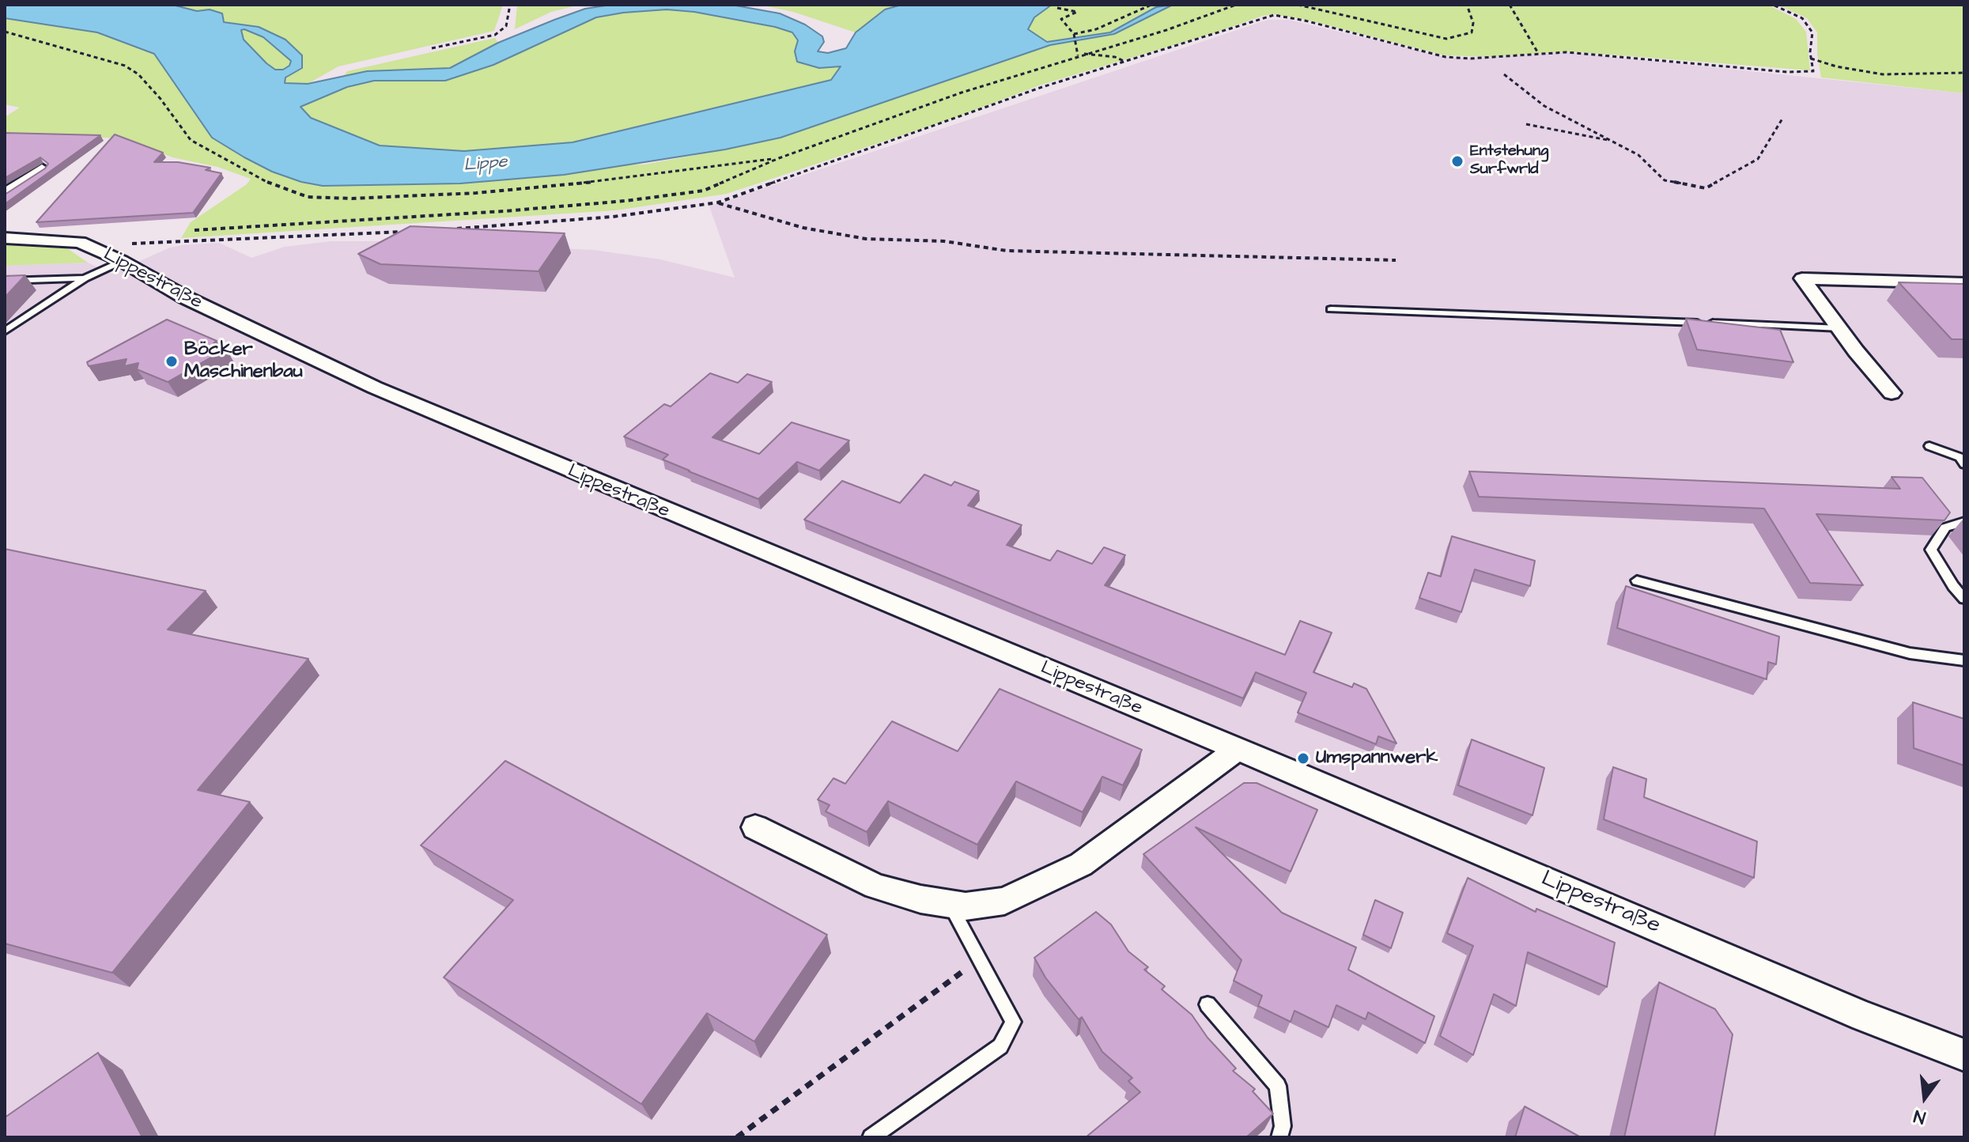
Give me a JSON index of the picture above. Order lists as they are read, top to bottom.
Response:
{
  "streets": {
    "street": ["Lippestraße"]
  },
  "water": ["Lippe"],
  "places": ["Entstehung Surfwrld", "Böcker Maschinenbau", "Umspannwerk"],
  "north": "bottom"
}
